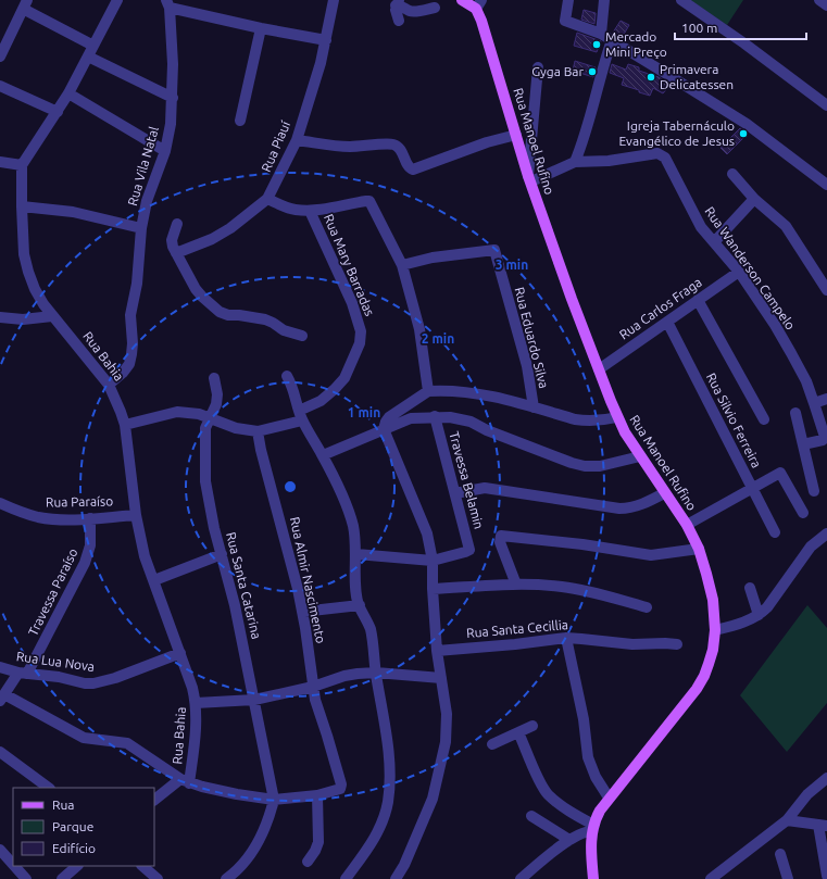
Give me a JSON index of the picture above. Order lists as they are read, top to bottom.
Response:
{
  "streets": {
    "main road": ["Rua Manoel Rufino"],
    "street": [
      "Rua Piauí",
      "Rua Vila Natal",
      "Rua Mary Barradas",
      "Rua Wanderson Campelo",
      "Rua Carlos Fraga",
      "Rua Eduardo Silva",
      "Rua Bahia",
      "Rua Silvio Ferreira",
      "Travessa Belamin",
      "Rua Paraíso",
      "Rua Almir Nascimento",
      "Rua Santa Catarina",
      "Travessa Paraíso",
      "Rua Santa Cecillia",
      "Rua Lua Nova"
    ]
  },
  "crossings": [
    ["Rua Manoel Rufino", "Rua Carlos Fraga"],
    ["Rua Vila Natal", "Rua Bahia"],
    ["Rua Wanderson Campelo", "Rua Carlos Fraga"],
    ["Rua Carlos Fraga", "Rua Silvio Ferreira"],
    ["Rua Bahia", "Rua Paraíso"],
    ["Rua Bahia", "Rua Lua Nova"],
    ["Rua Paraíso", "Travessa Paraíso"],
    ["Travessa Paraíso", "Rua Lua Nova"]
  ],
  "places": [
    "Mercado Mini Preço",
    "Gyga Bar",
    "Primavera Delicatessen",
    "Igreja Tabernáculo Evangélico de Jesus"
  ],
  "legend": ["Rua", "Parque", "Edifício"],
  "scale_bar": "100 m",
  "rings": ["3 min", "2 min", "1 min"]
}
